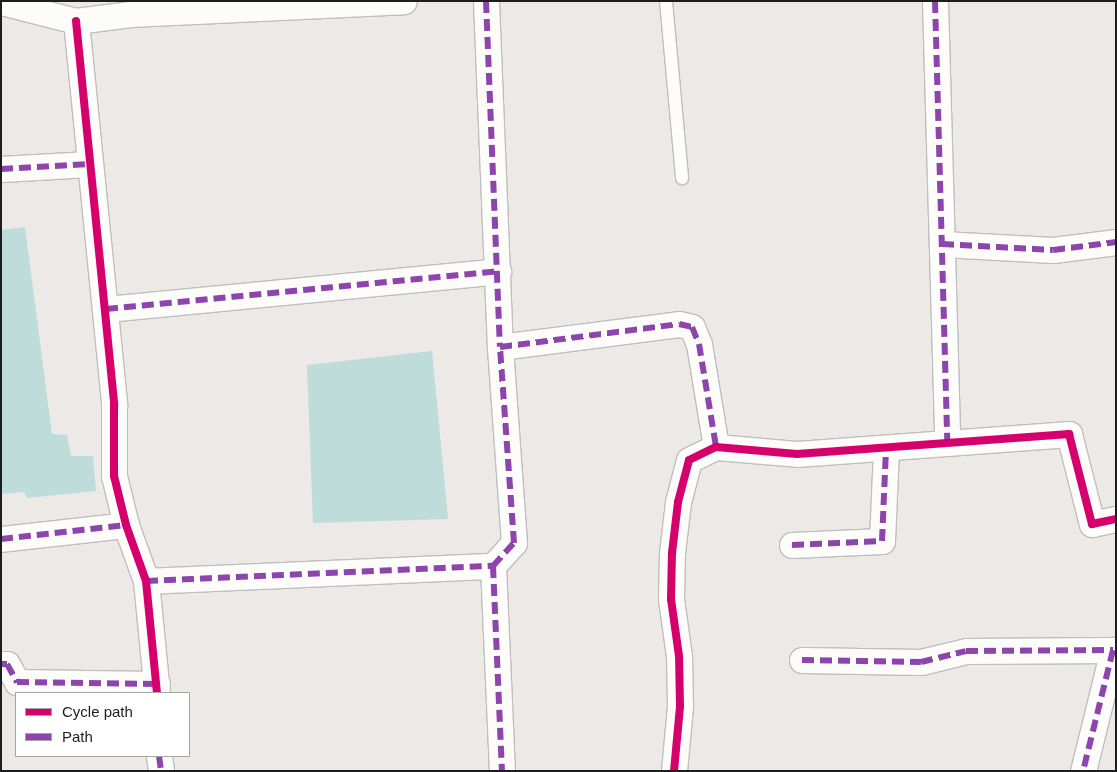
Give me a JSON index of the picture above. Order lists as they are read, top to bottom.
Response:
{
  "legend": ["Cycle path", "Path"]
}
